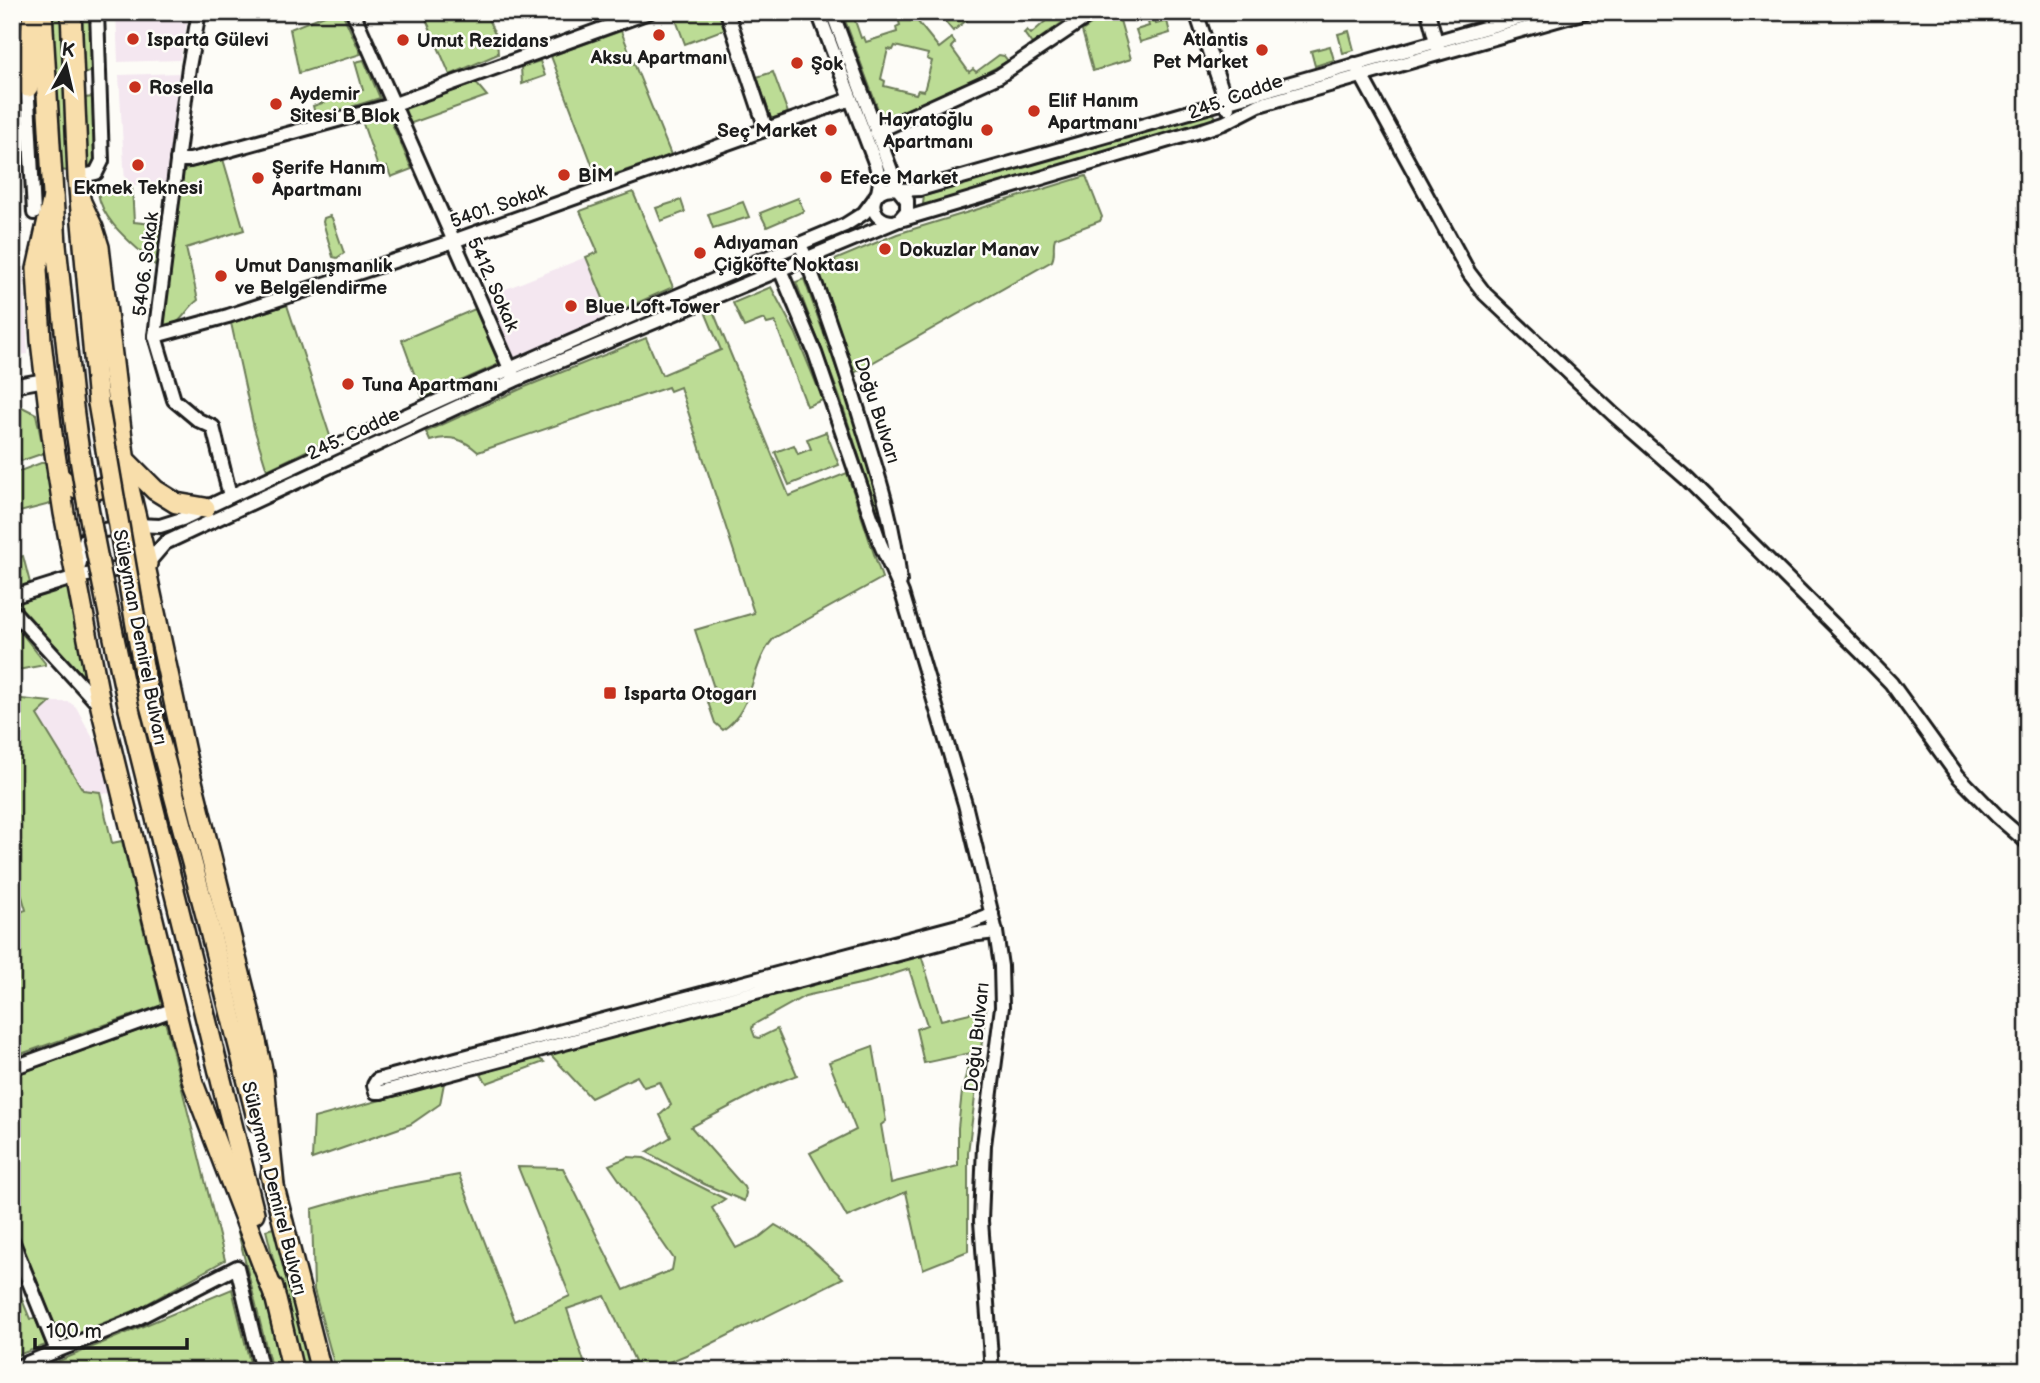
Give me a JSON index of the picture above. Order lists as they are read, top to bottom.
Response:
{
  "streets": {
    "highway": ["Süleyman Demirel Bulvarı"],
    "street": [
      "245. Cadde",
      "5401. Sokak",
      "5406. Sokak",
      "5412. Sokak",
      "Doğu Bulvarı"
    ]
  },
  "crossings": [
    ["245. Cadde", "5406. Sokak"],
    ["245. Cadde", "5412. Sokak"],
    ["245. Cadde", "Doğu Bulvarı"],
    ["5401. Sokak", "5406. Sokak"],
    ["5401. Sokak", "5412. Sokak"]
  ],
  "places": {
    "other": [
      "Aksu Apartmanı",
      "Isparta Gülevi",
      "Umut Rezidans",
      "Atlantis Pet Market",
      "Şok",
      "Rosella",
      "Aydemir Sitesi B Blok",
      "Elif Hanım Apartmanı",
      "Seç Market",
      "Hayratoğlu Apartmanı",
      "Ekmek Teknesi",
      "BİM",
      "Efece Market",
      "Şerife Hanım Apartmanı",
      "Dokuzlar Manav",
      "Adıyaman Çiğköfte Noktası",
      "Umut Danışmanlık ve Belgelendirme",
      "Blue Loft Tower",
      "Tuna Apartmanı"
    ],
    "transit": ["Isparta Otogarı"]
  },
  "scale_bar": "100 m",
  "north": "top"
}
